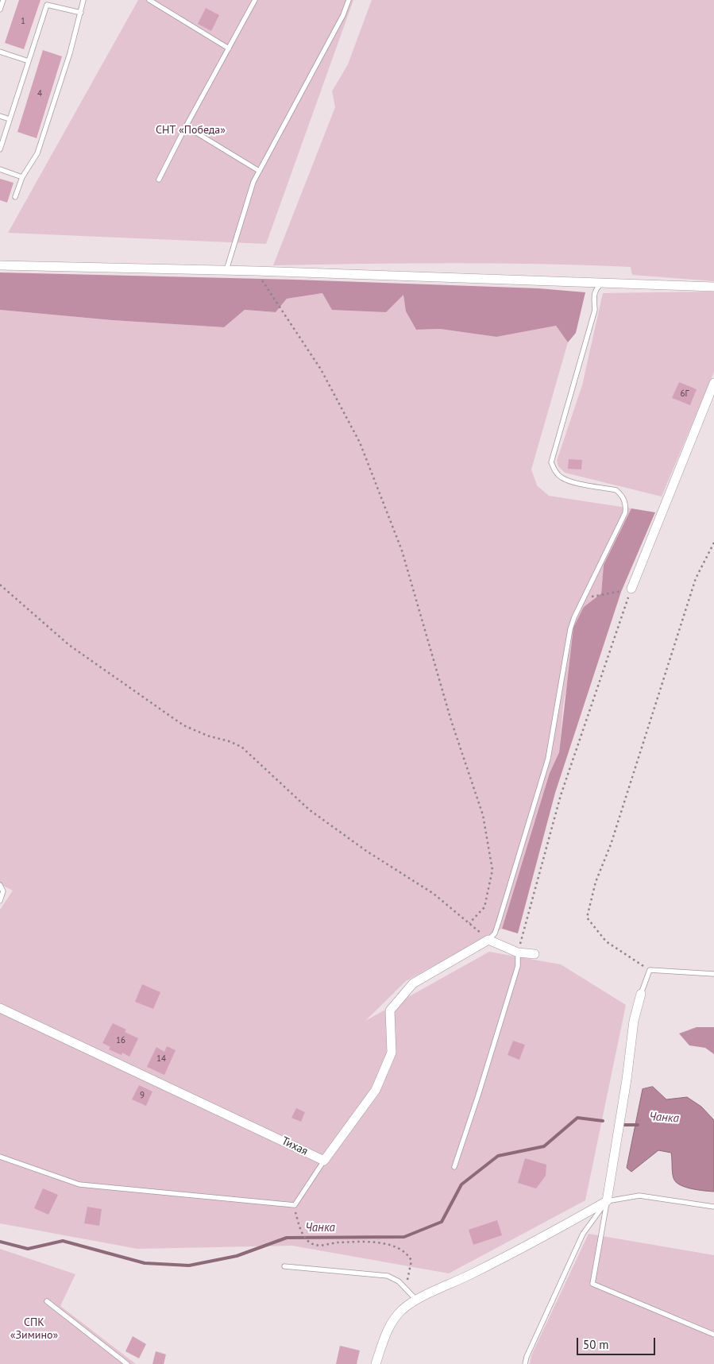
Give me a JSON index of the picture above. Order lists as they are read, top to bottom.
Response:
{
  "streets": {
    "street": ["Тихая"]
  },
  "water": ["Чанка"],
  "parks": ["СНТ «Победа»", "СПК «Зимино»"],
  "house_numbers": [
    "1",
    "4",
    "6Г",
    "16",
    "14",
    "9"
  ],
  "scale_bar": "50 m"
}
